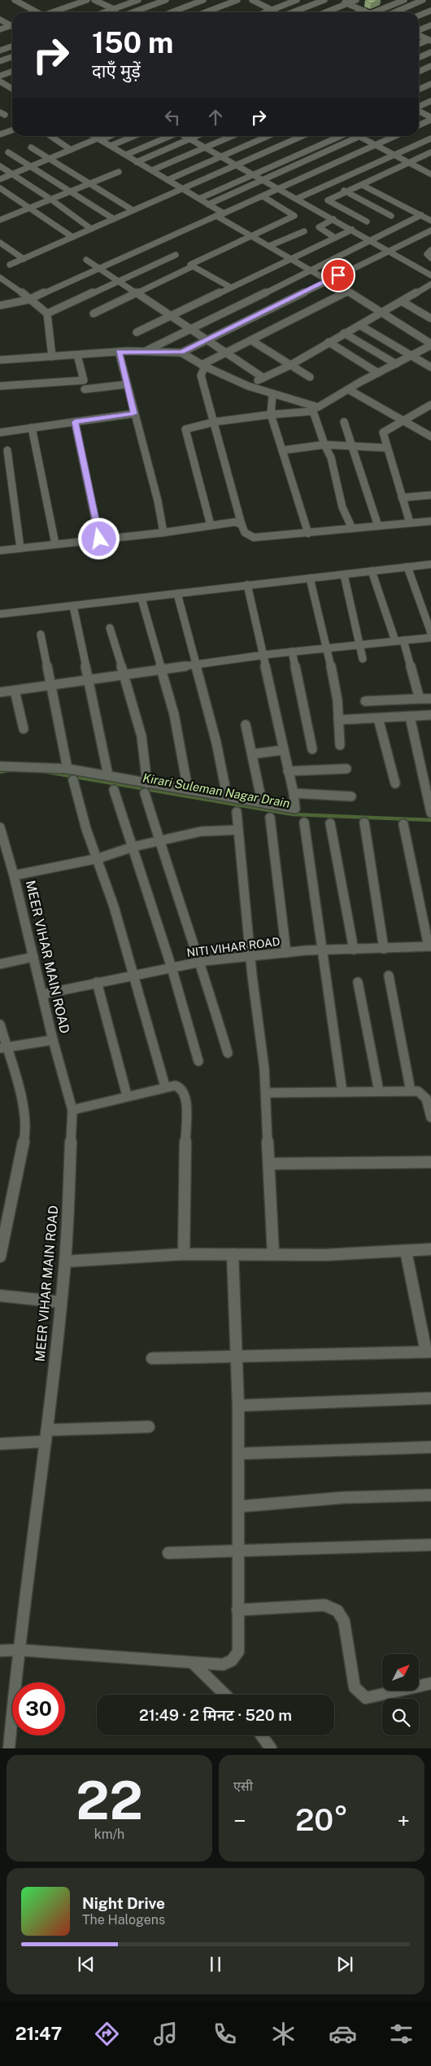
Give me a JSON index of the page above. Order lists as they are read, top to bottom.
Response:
{
  "streets": {
    "street": ["NITI VIHAR ROAD", "MEER VIHAR MAIN ROAD"]
  },
  "crossings": [
    ["NITI VIHAR ROAD", "MEER VIHAR MAIN ROAD"]
  ],
  "water": ["Kirari Suleman Nagar Drain"],
  "north": "top right",
  "page": {
    "turn": ["150 m", "दाएँ मुड़ें"],
    "limit": "30",
    "trip": "21:49 · 2 मिनट · 520 m",
    "tile": [
      ["22", "km/h"],
      "एसी"
    ],
    "heat": ["−", "20°", "+"],
    "song": ["Night Drive", "The Halogens"],
    "tabs": "21:47"
  }
}
